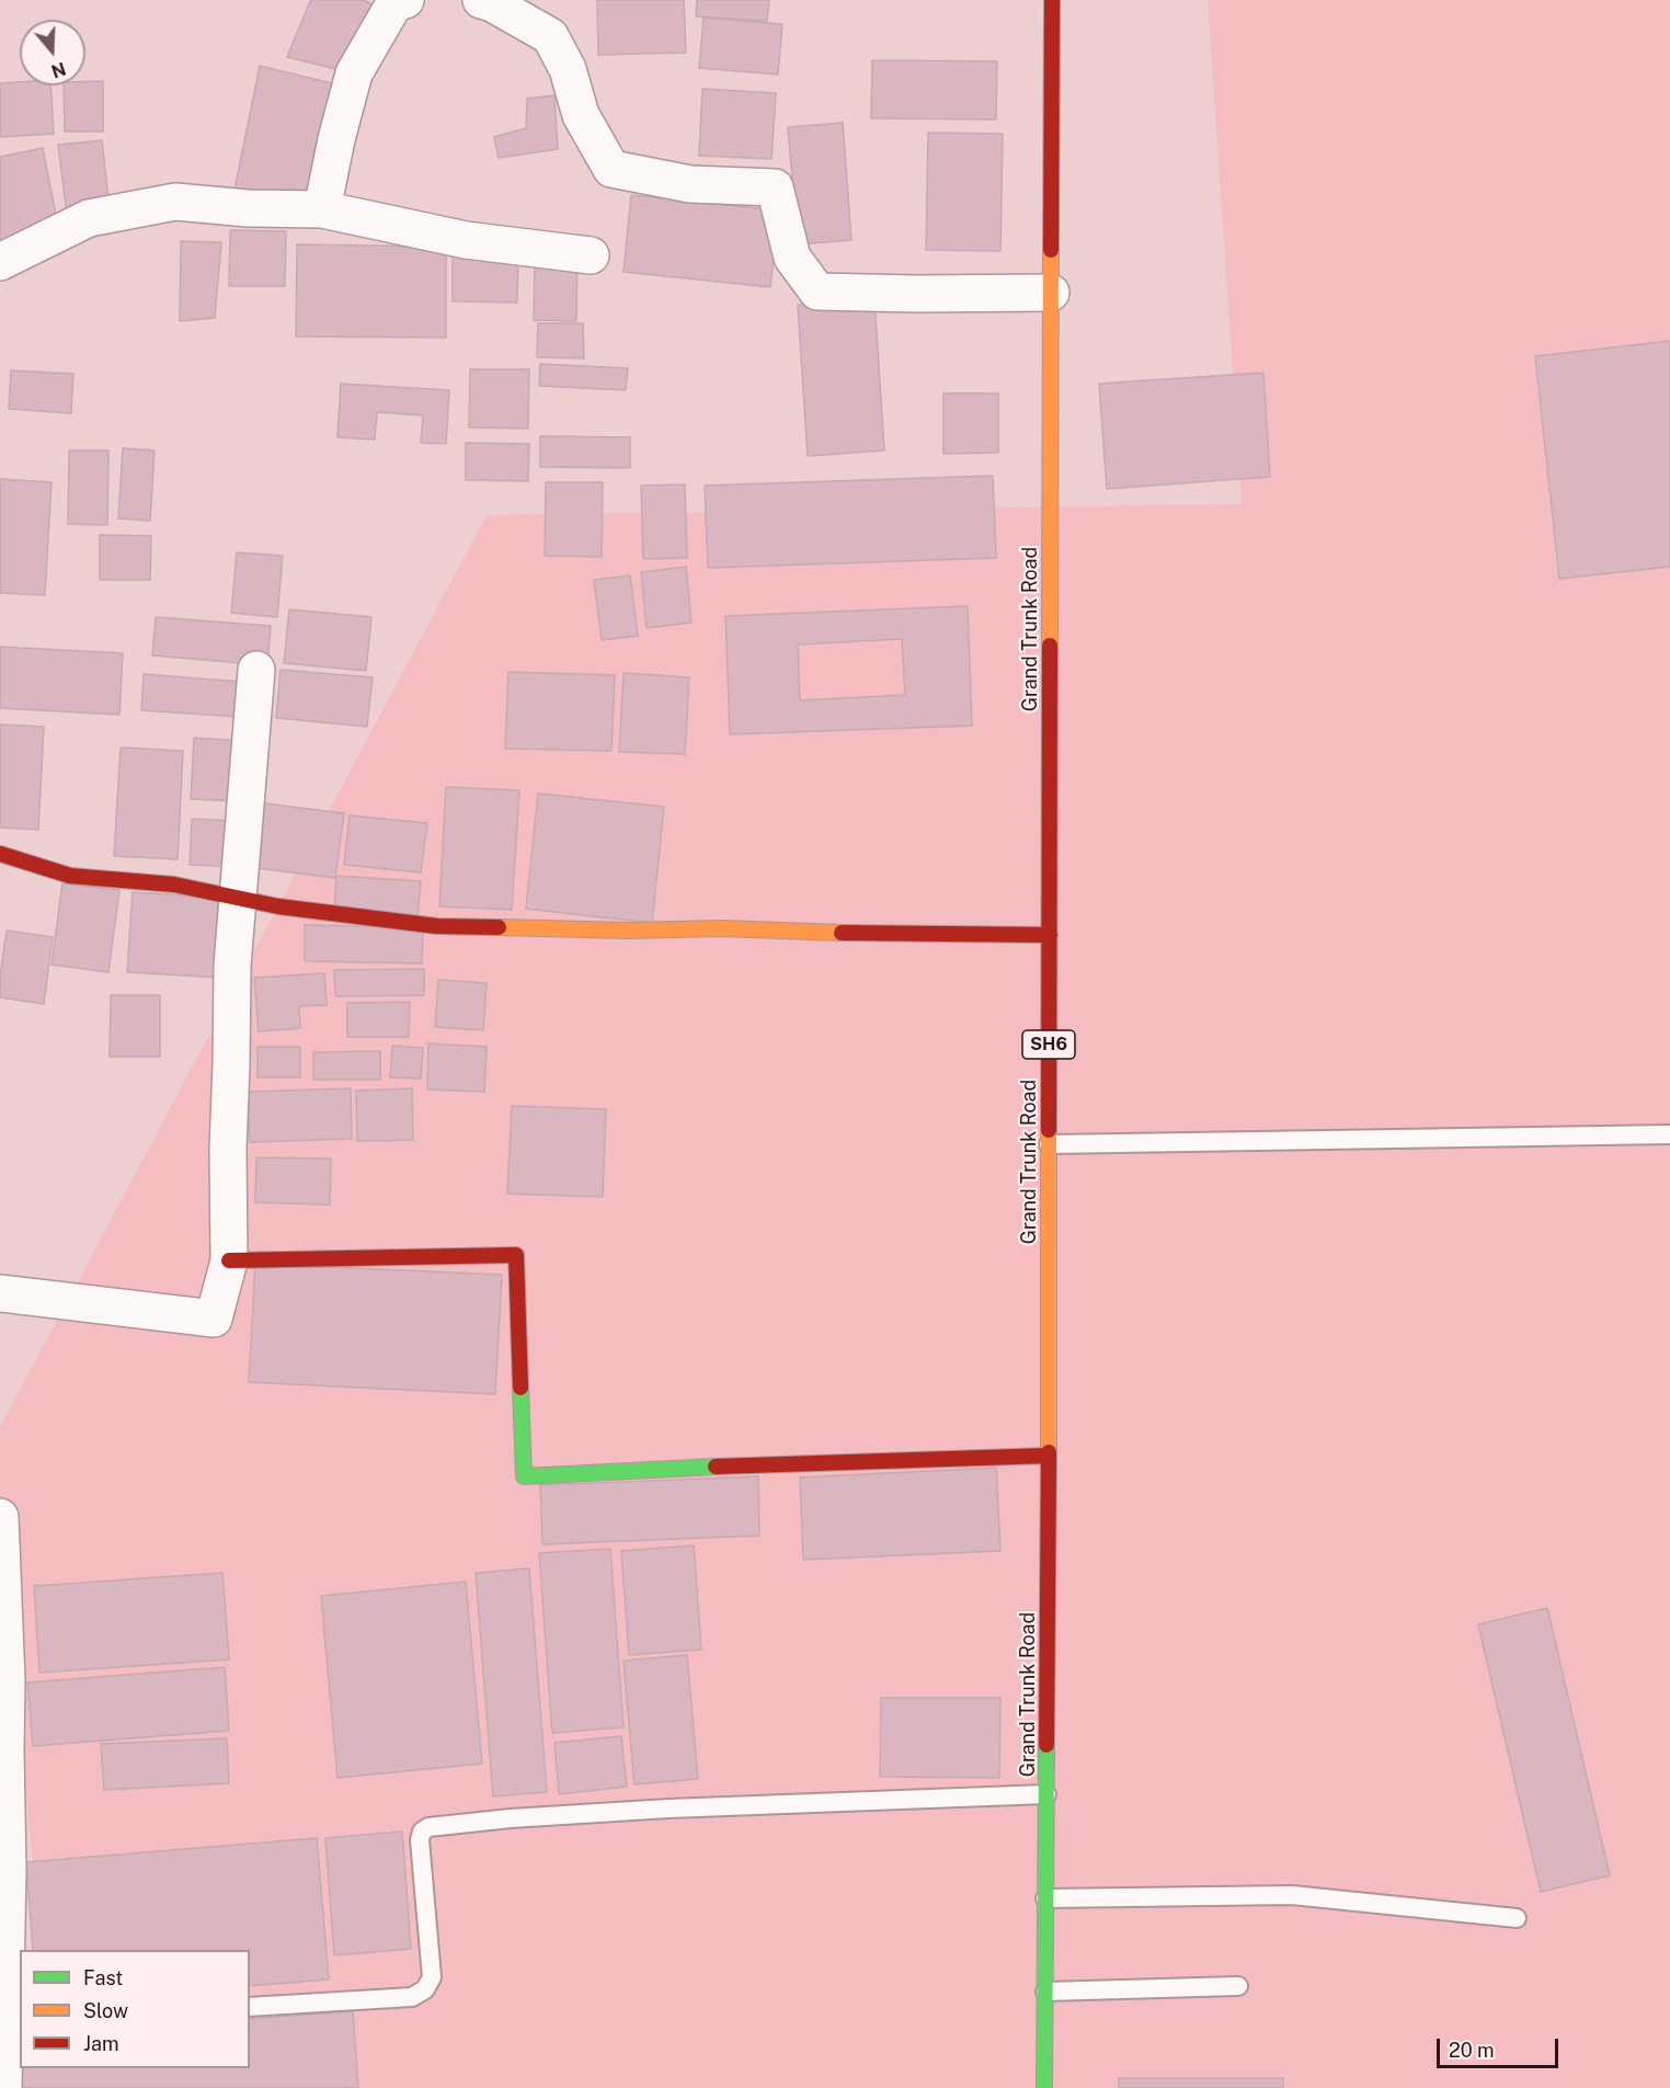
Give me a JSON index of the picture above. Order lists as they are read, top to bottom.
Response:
{
  "streets": {
    "main road": ["Grand Trunk Road", "SH6"]
  },
  "legend": ["Fast", "Slow", "Jam"],
  "scale_bar": "20 m",
  "north": "bottom"
}
